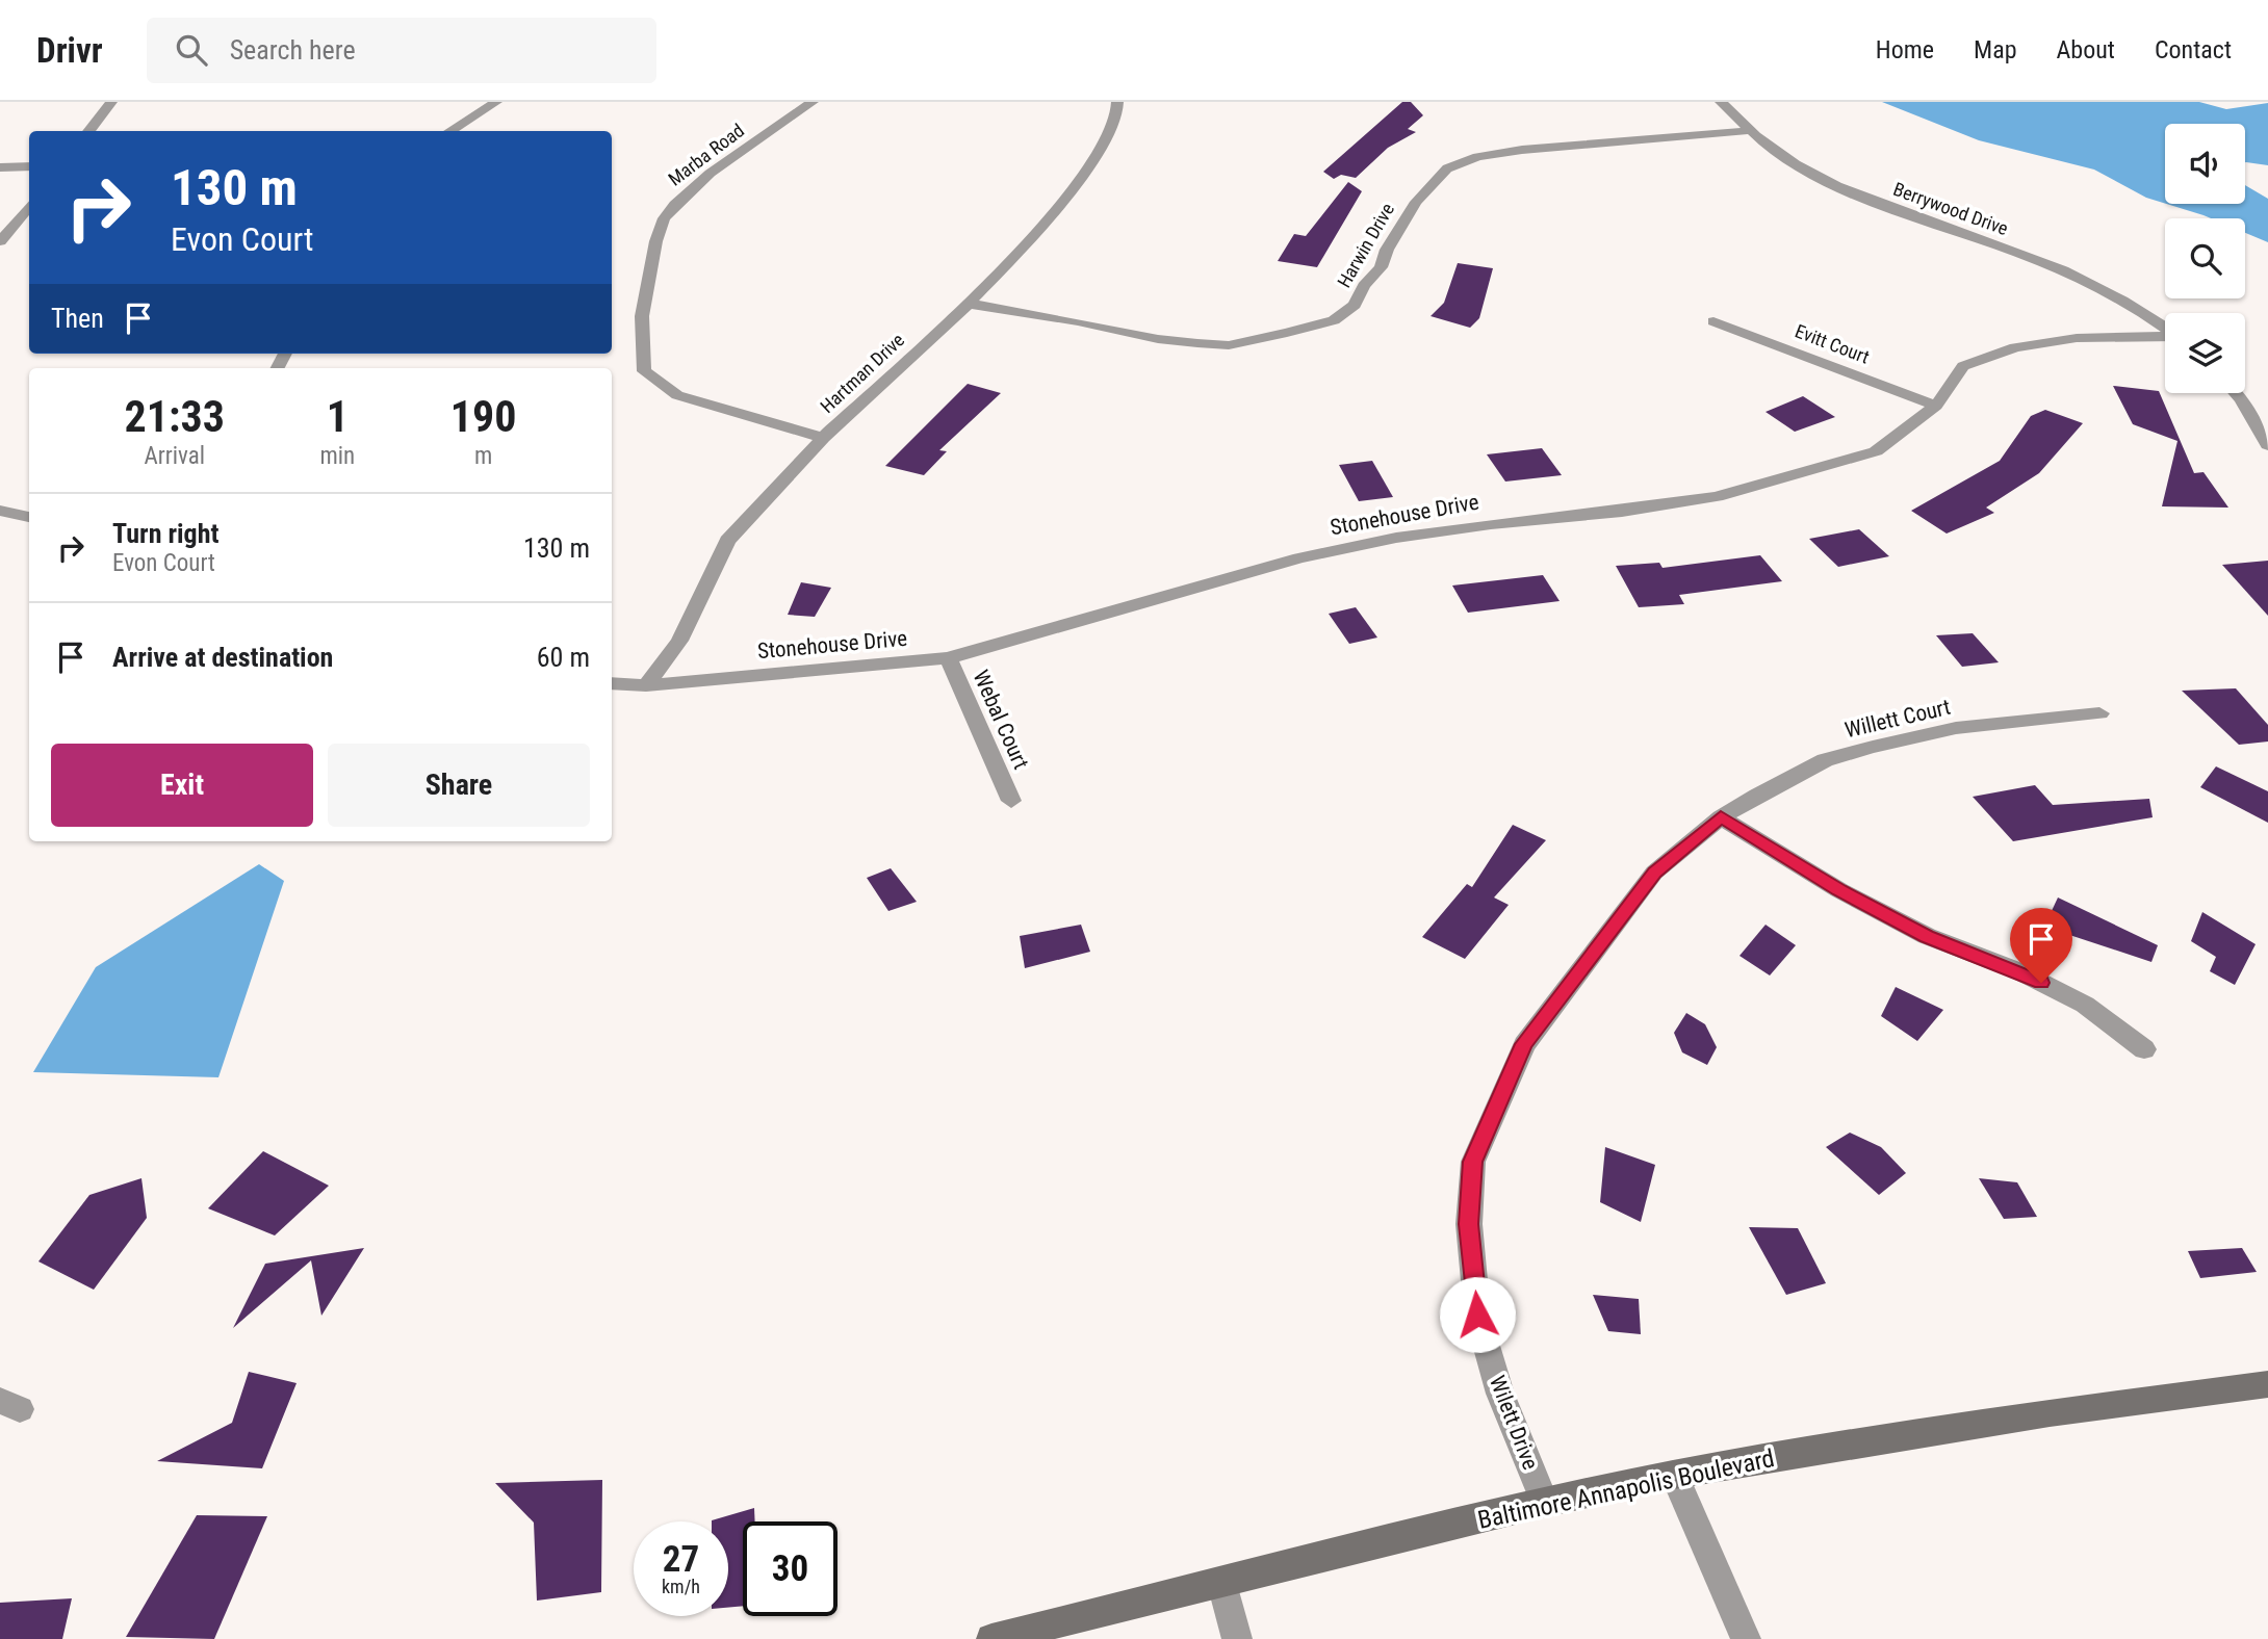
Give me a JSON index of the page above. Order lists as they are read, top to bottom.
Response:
{
  "streets": {
    "main road": ["Baltimore Annapolis Boulevard"],
    "street": [
      "Marba Road",
      "Berrywood Drive",
      "Harwin Drive",
      "Evitt Court",
      "Hartman Drive",
      "Stonehouse Drive",
      "Willett Court",
      "Webal Court",
      "Wilett Drive"
    ]
  },
  "crossings": [
    ["Marba Road", "Hartman Drive"],
    ["Berrywood Drive", "Harwin Drive"],
    ["Harwin Drive", "Hartman Drive"],
    ["Evitt Court", "Stonehouse Drive"],
    ["Hartman Drive", "Stonehouse Drive"],
    ["Stonehouse Drive", "Webal Court"],
    ["Willett Court", "Wilett Drive"],
    ["Wilett Drive", "Baltimore Annapolis Boulevard"]
  ],
  "page": {
    "header": "Drivr",
    "search": "Search here",
    "nav": [
      "Home",
      "Map",
      "About",
      "Contact"
    ],
    "turn": ["130 m", "Evon Court"],
    "then": "Then",
    "eta": [
      "21:33",
      "Arrival",
      "1",
      "min",
      "190",
      "m"
    ],
    "list": [
      {
        "name": "Turn right",
        "note": "Evon Court",
        "value": "130 m"
      },
      {
        "name": "Arrive at destination",
        "value": "60 m"
      }
    ],
    "buttons": ["Exit", "Share"],
    "speed": "27 km/h",
    "limit": "30"
  }
}
